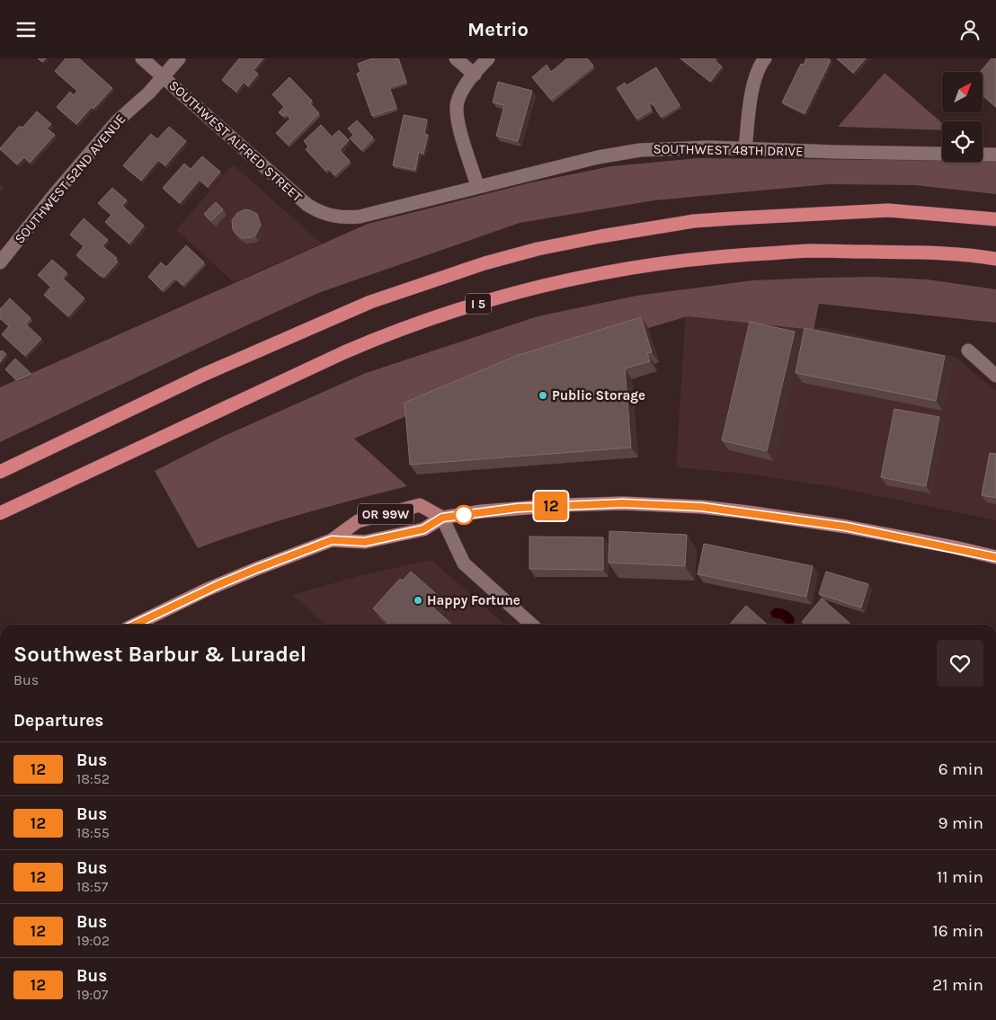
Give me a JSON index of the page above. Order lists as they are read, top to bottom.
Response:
{
  "streets": {
    "highway": ["I 5"],
    "main road": ["OR 99W"],
    "street": ["SOUTHWEST ALFRED STREET", "SOUTHWEST 48TH DRIVE", "SOUTHWEST 52ND AVENUE"]
  },
  "crossings": [
    ["SOUTHWEST ALFRED STREET", "SOUTHWEST 48TH DRIVE"],
    ["SOUTHWEST ALFRED STREET", "SOUTHWEST 52ND AVENUE"]
  ],
  "places": ["Public Storage", "Happy Fortune"],
  "lines": ["bus line 12"],
  "north": "top right",
  "page": {
    "header": "Metrio",
    "on_map": "12",
    "heading": [
      ["Southwest Barbur & Luradel", "Bus"],
      "Departures"
    ],
    "list": [
      {
        "mark": "12",
        "name": "Bus",
        "note": "18:52",
        "value": "6 min"
      },
      {
        "mark": "12",
        "name": "Bus",
        "note": "18:55",
        "value": "9 min"
      },
      {
        "mark": "12",
        "name": "Bus",
        "note": "18:57",
        "value": "11 min"
      },
      {
        "mark": "12",
        "name": "Bus",
        "note": "19:02",
        "value": "16 min"
      },
      {
        "mark": "12",
        "name": "Bus",
        "note": "19:07",
        "value": "21 min"
      }
    ]
  }
}
